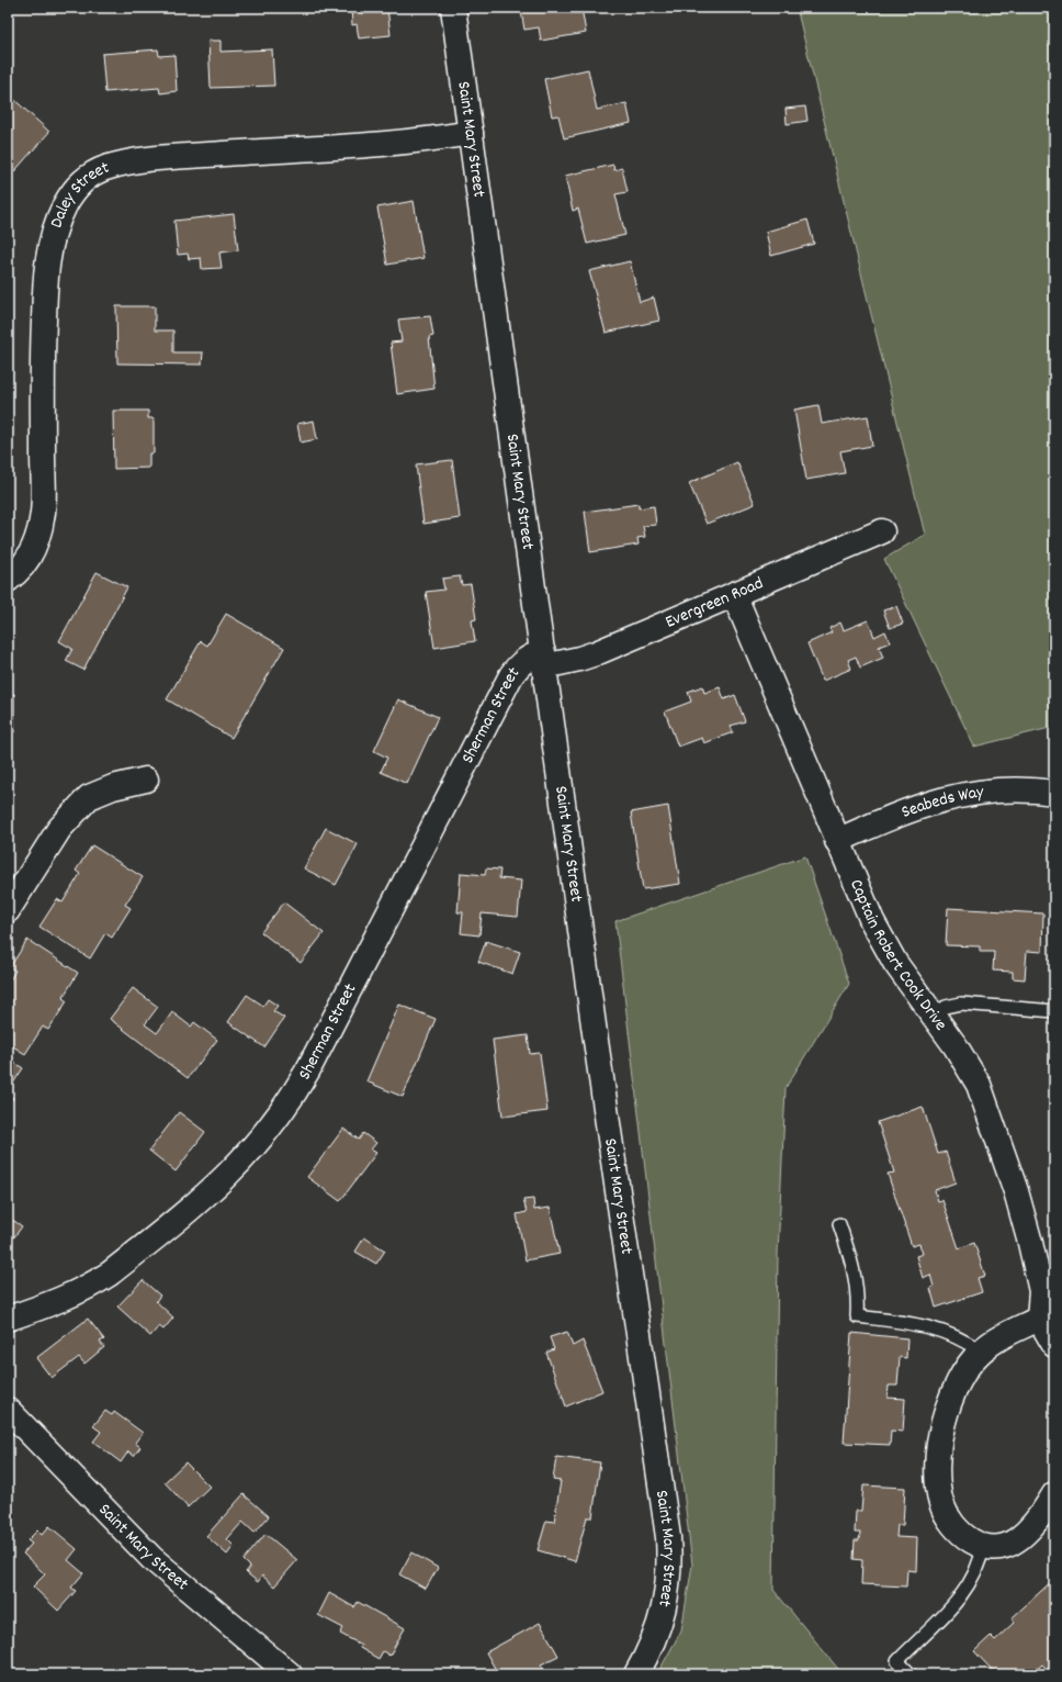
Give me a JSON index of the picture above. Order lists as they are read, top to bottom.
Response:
{
  "streets": {
    "street": [
      "Saint Mary Street",
      "Daley Street",
      "Evergreen Road",
      "Sherman Street",
      "Seabeds Way",
      "Captain Robert Cook Drive"
    ]
  },
  "crossings": [
    ["Saint Mary Street", "Daley Street"],
    ["Saint Mary Street", "Evergreen Road"],
    ["Saint Mary Street", "Sherman Street"],
    ["Evergreen Road", "Sherman Street"],
    ["Evergreen Road", "Captain Robert Cook Drive"],
    ["Seabeds Way", "Captain Robert Cook Drive"]
  ]
}
